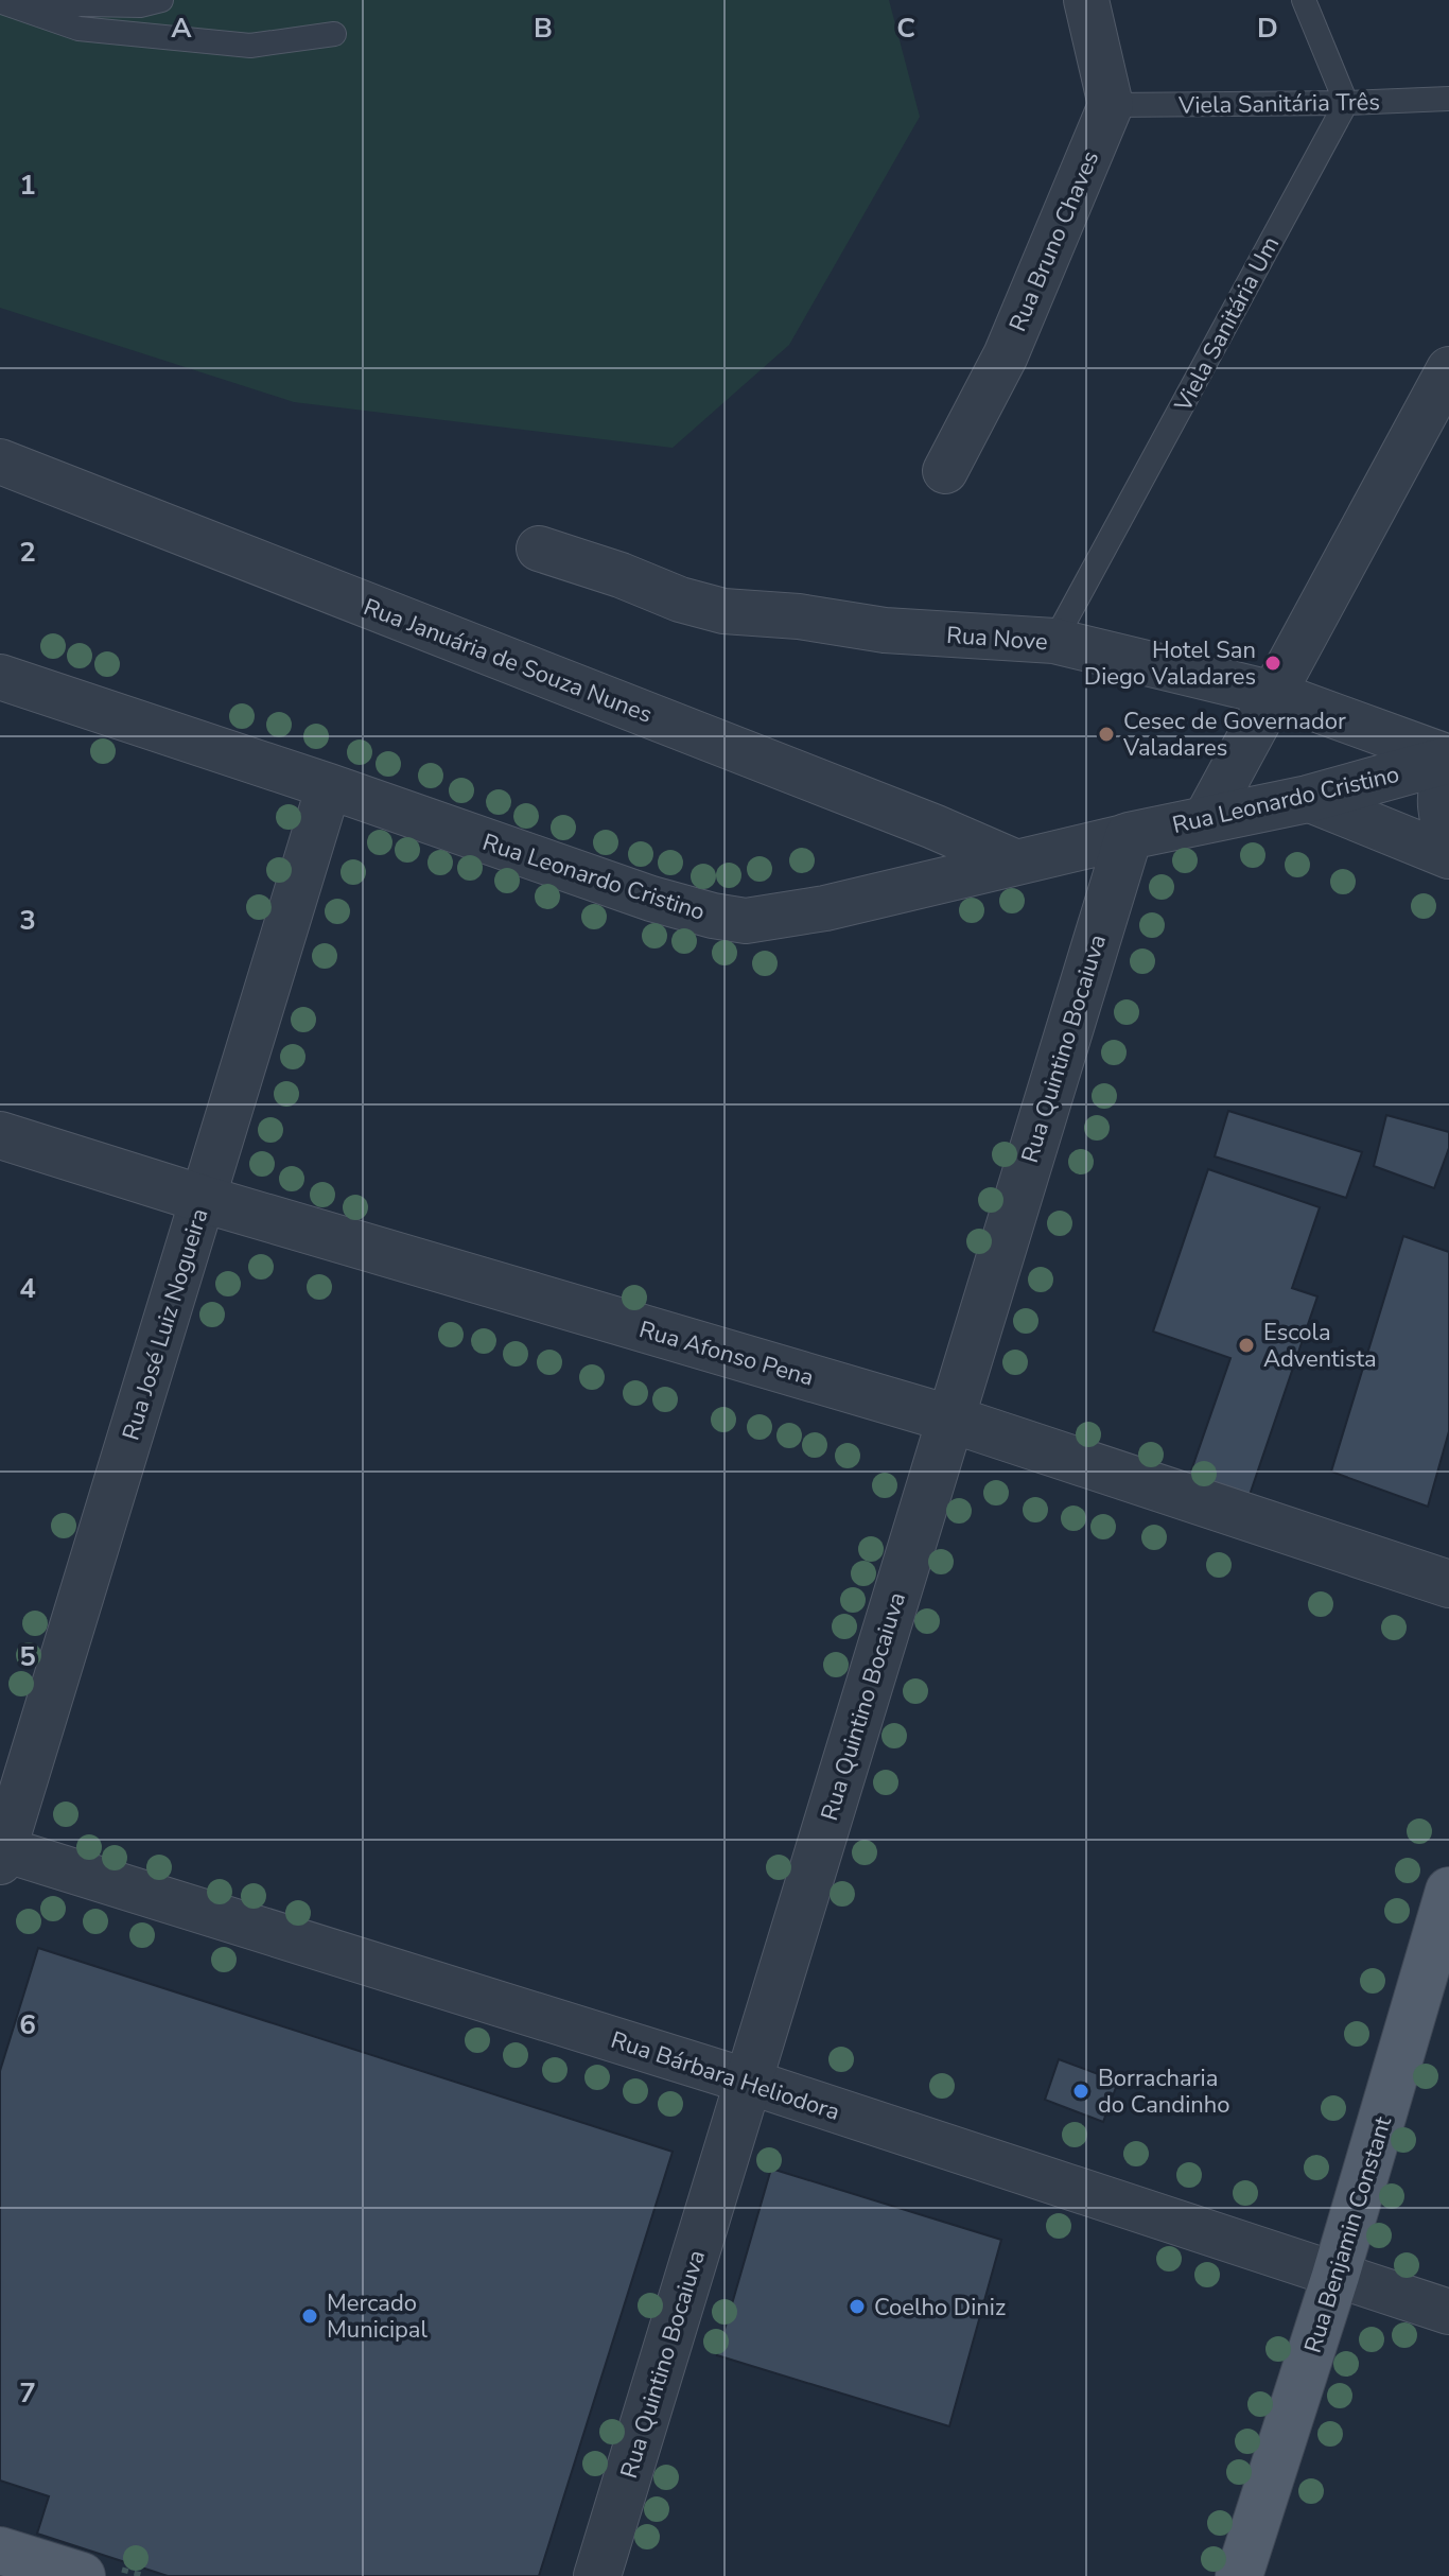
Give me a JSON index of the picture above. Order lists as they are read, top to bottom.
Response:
{
  "streets": {
    "main road": ["Rua Benjamin Constant"],
    "street": [
      "Rua Bruno Chaves",
      "Rua Nove",
      "Rua Januária de Souza Nunes",
      "Rua Leonardo Cristino",
      "Rua Quintino Bocaiuva",
      "Rua José Luiz Nogueira",
      "Rua Afonso Pena",
      "Rua Bárbara Heliodora"
    ],
    "lane": ["Viela Sanitária Três", "Viela Sanitária Um"]
  },
  "crossings": [
    ["Viela Sanitária Três", "Rua Bruno Chaves"],
    ["Viela Sanitária Três", "Viela Sanitária Um"],
    ["Viela Sanitária Um", "Rua Nove"],
    ["Rua Nove", "Rua Leonardo Cristino"],
    ["Rua Januária de Souza Nunes", "Rua Leonardo Cristino"],
    ["Rua Leonardo Cristino", "Rua Quintino Bocaiuva"],
    ["Rua Leonardo Cristino", "Rua José Luiz Nogueira"],
    ["Rua Quintino Bocaiuva", "Rua Afonso Pena"],
    ["Rua Quintino Bocaiuva", "Rua Bárbara Heliodora"],
    ["Rua José Luiz Nogueira", "Rua Afonso Pena"],
    ["Rua José Luiz Nogueira", "Rua Bárbara Heliodora"],
    ["Rua Bárbara Heliodora", "Rua Benjamin Constant"]
  ],
  "places": [
    "Hotel San Diego Valadares",
    "Cesec de Governador Valadares",
    "Escola Adventista",
    "Borracharia do Candinho",
    "Coelho Diniz",
    "Mercado Municipal"
  ],
  "grid": {
    "columns": [
      "A",
      "B",
      "C",
      "D"
    ],
    "rows": [
      "1",
      "2",
      "3",
      "4",
      "5",
      "6",
      "7"
    ]
  }
}
